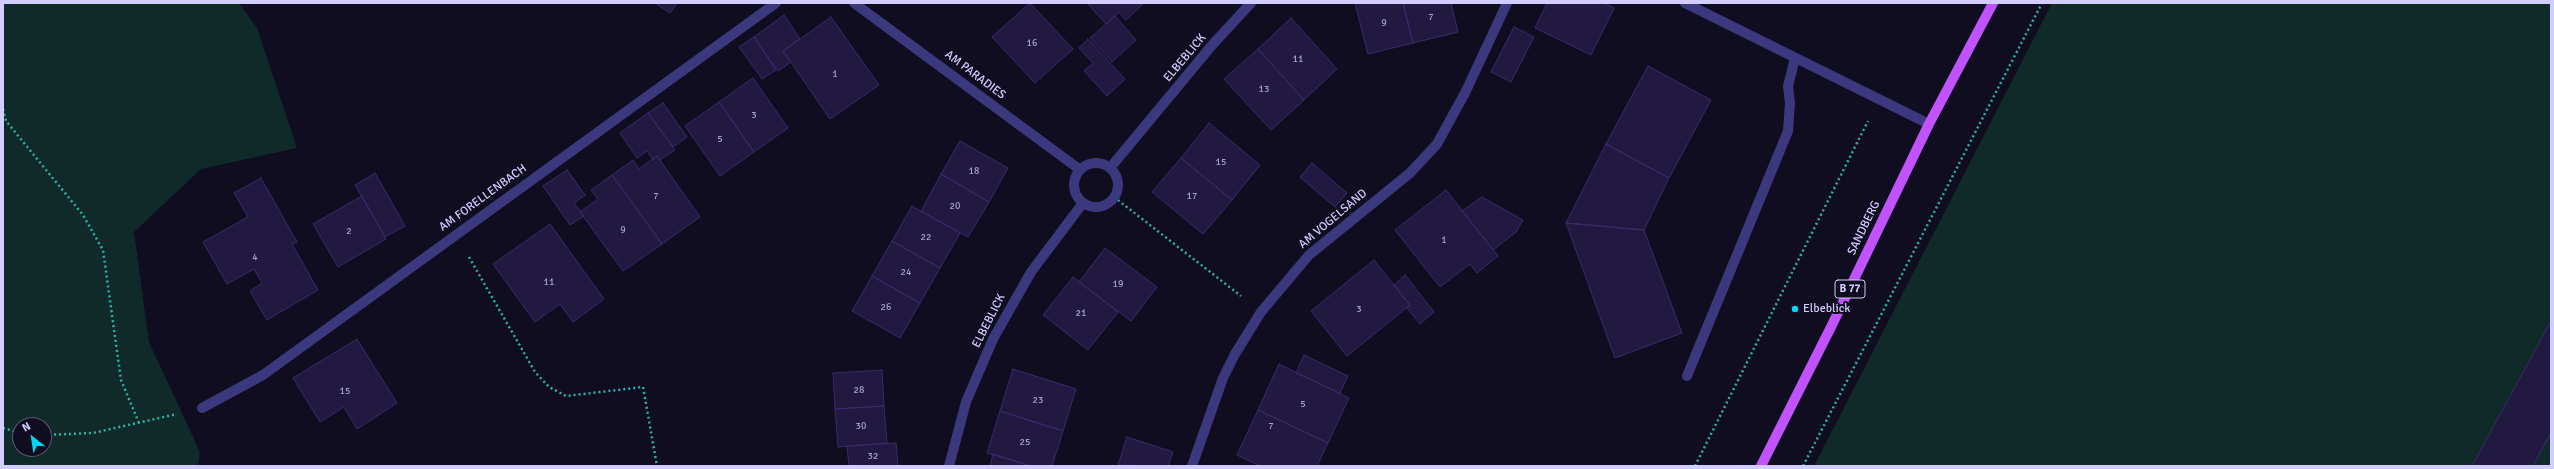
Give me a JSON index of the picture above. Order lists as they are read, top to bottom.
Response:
{
  "streets": {
    "main road": ["SANDBERG", "B 77"],
    "street": [
      "ELBEBLICK",
      "AM PARADIES",
      "AM FORELLENBACH",
      "AM VOGELSAND"
    ]
  },
  "crossings": [
    ["ELBEBLICK", "AM PARADIES"]
  ],
  "places": ["Elbeblick"],
  "house_numbers": [
    "7",
    "9",
    "16",
    "11",
    "1",
    "13",
    "3",
    "5",
    "15",
    "18",
    "7",
    "17",
    "20",
    "9",
    "2",
    "22",
    "1",
    "4",
    "24",
    "11",
    "19",
    "26",
    "3",
    "21",
    "28",
    "15",
    "23",
    "5",
    "30",
    "7",
    "25",
    "32"
  ],
  "north": "top left"
}
